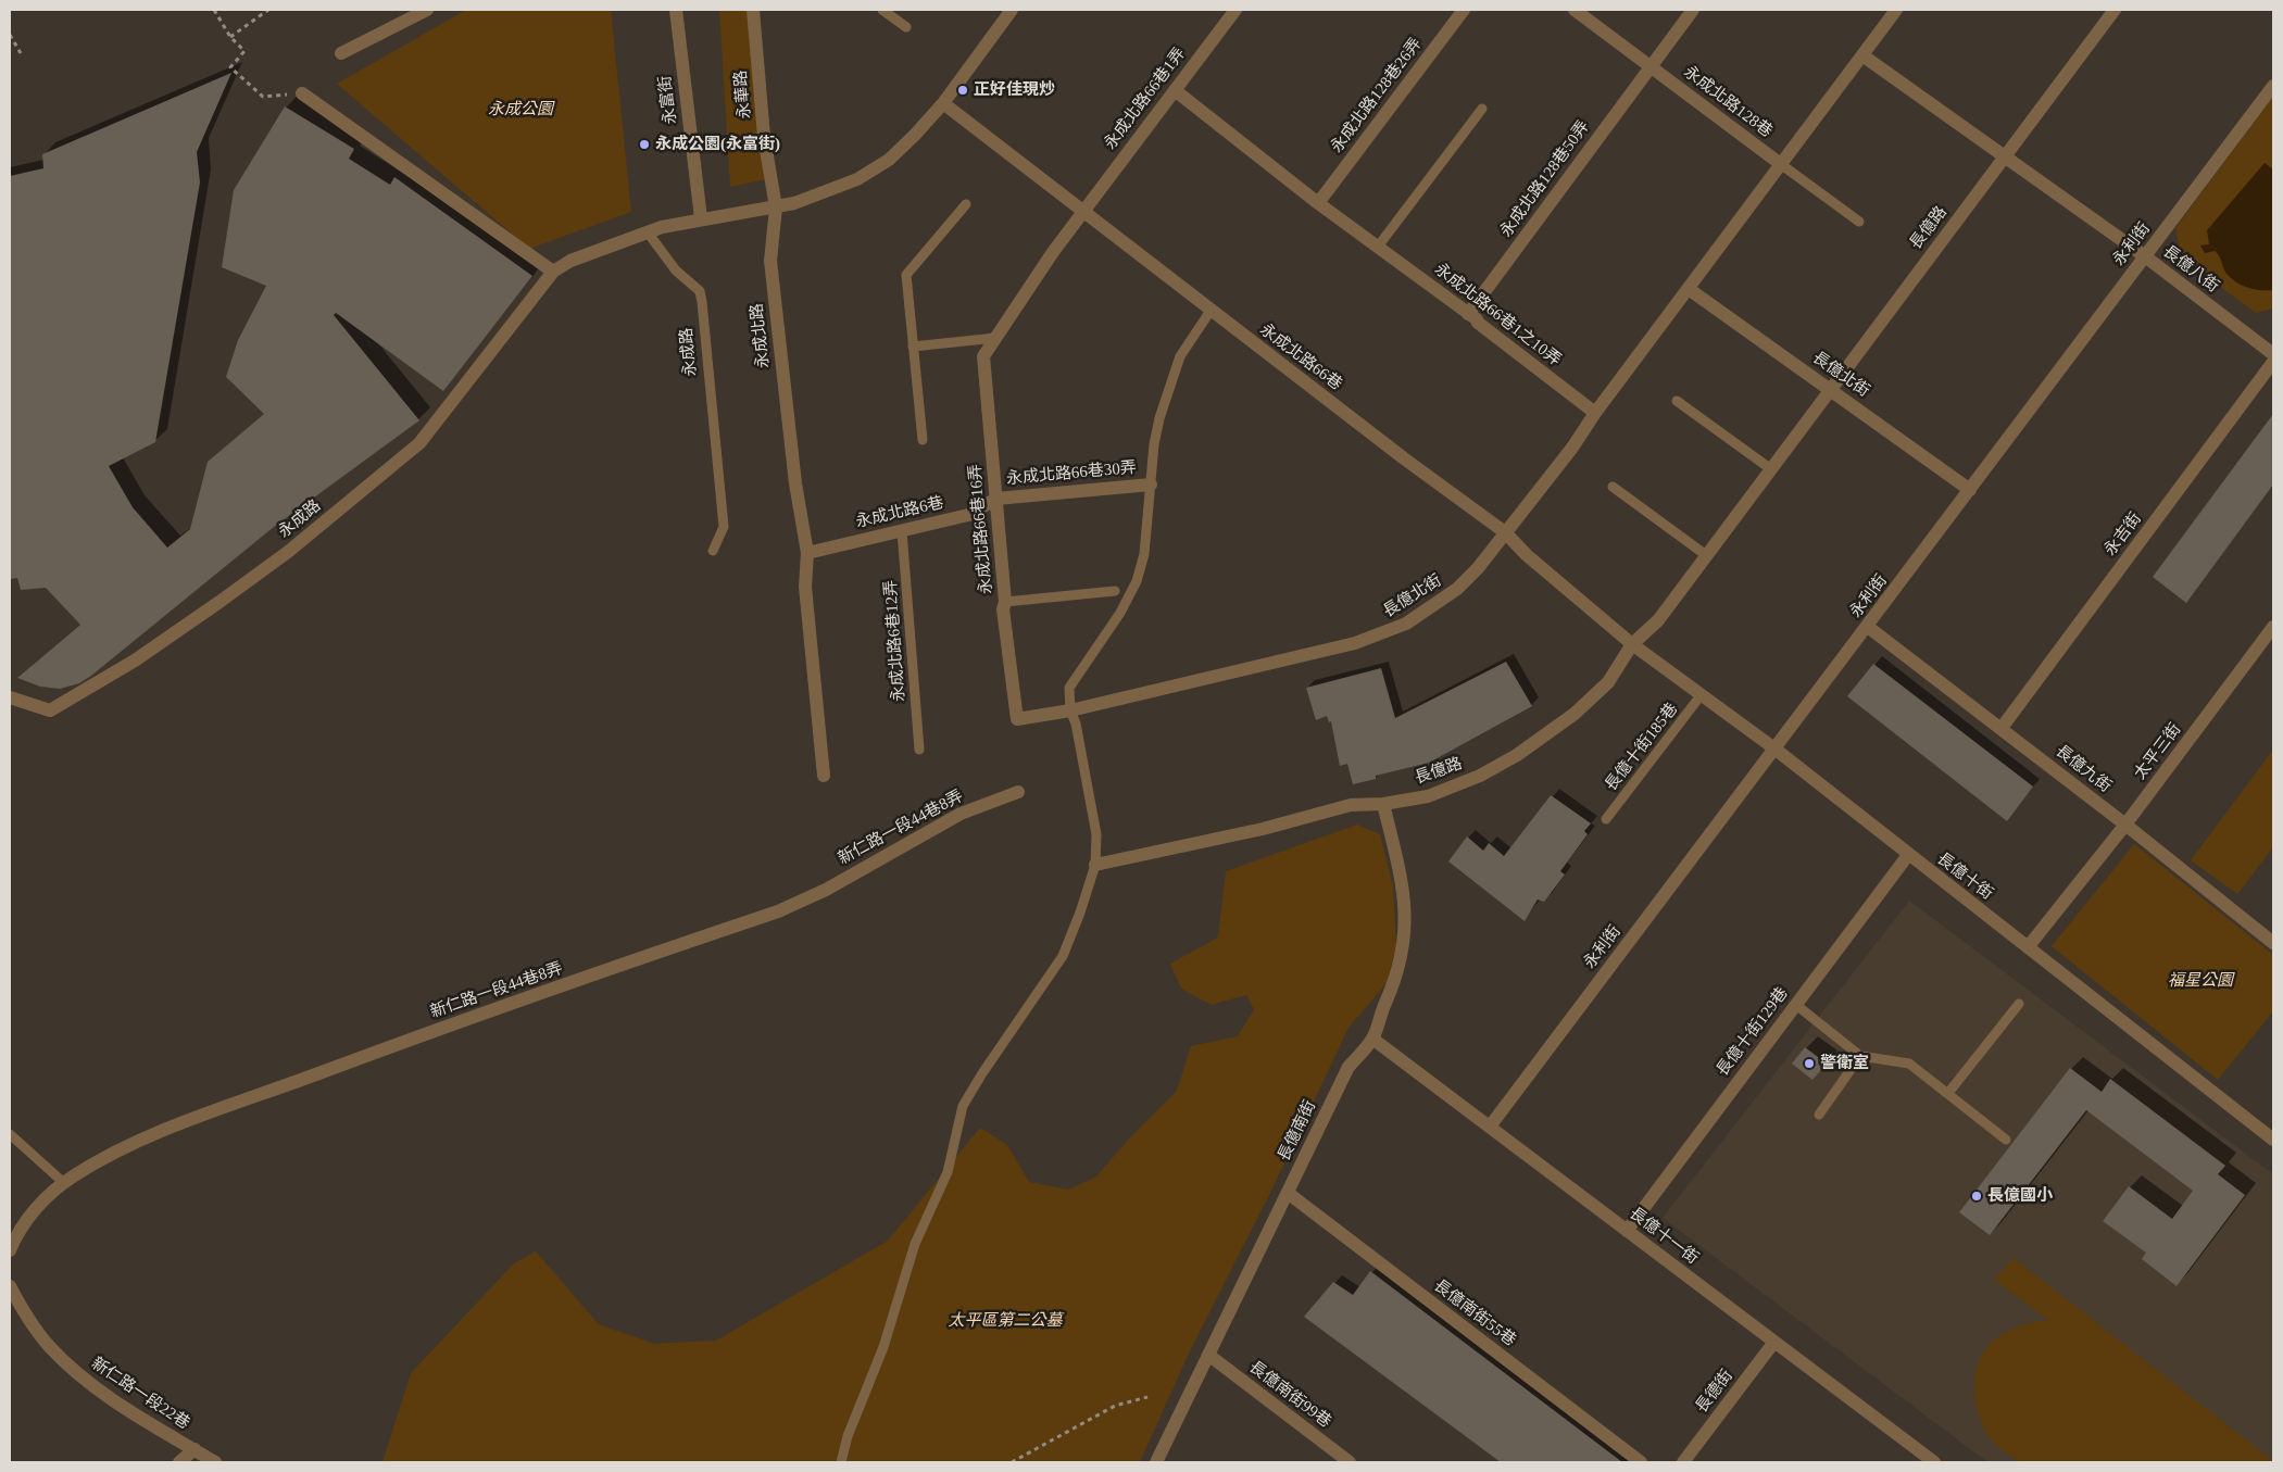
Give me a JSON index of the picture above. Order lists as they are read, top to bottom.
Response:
{
  "streets": {
    "street": [
      "永華路",
      "永成北路128巷26弄",
      "永成北路66巷1弄",
      "永富街",
      "永成北路128巷",
      "永成北路128巷50弄",
      "長億路",
      "永利街",
      "長億八街",
      "永成北路66巷1之10弄",
      "永成北路",
      "永成路",
      "永成北路66巷",
      "長億北街",
      "永成北路66巷30弄",
      "永成北路6巷",
      "永成北路66巷16弄",
      "永吉街",
      "太平三街",
      "長億九街",
      "新仁路一段44巷8弄",
      "長億十街",
      "長億十街129巷",
      "長億南街",
      "長億十一街",
      "長億南街55巷",
      "長德街",
      "新仁路一段22巷",
      "長億南街99巷"
    ],
    "lane": ["永成北路6巷12弄", "長億十街185巷"]
  },
  "crossings": [
    ["永華路", "永成北路"],
    ["永華路", "永成路"],
    ["永成北路128巷26弄", "永成北路66巷1之10弄"],
    ["永成北路66巷1弄", "永成北路66巷1之10弄"],
    ["永成北路66巷1弄", "永成北路66巷"],
    ["永成北路66巷1弄", "永成北路66巷16弄"],
    ["永富街", "永成路"],
    ["永成北路128巷", "永成北路128巷50弄"],
    ["永成北路128巷", "長億北街"],
    ["永成北路128巷50弄", "永成北路66巷1之10弄"],
    ["長億路", "長億八街"],
    ["長億路", "永成北路66巷"],
    ["長億路", "長億北街"],
    ["長億路", "永成北路66巷30弄"],
    ["長億路", "長億十街"],
    ["長億路", "長億南街"],
    ["永利街", "長億八街"],
    ["永利街", "長億北街"],
    ["永利街", "長億九街"],
    ["永利街", "長億十街"],
    ["永利街", "長億十一街"],
    ["永成北路66巷1之10弄", "長億北街"],
    ["永成北路", "永成路"],
    ["永成北路", "永成北路6巷"],
    ["永成北路66巷", "長億北街"],
    ["永成北路66巷", "永成北路66巷30弄"],
    ["永成北路66巷", "永成北路66巷16弄"],
    ["永成北路66巷", "長億十街"],
    ["長億北街", "永成北路66巷30弄"],
    ["長億北街", "永成北路66巷16弄"],
    ["永成北路66巷30弄", "永成北路6巷"],
    ["永成北路66巷30弄", "永成北路66巷16弄"],
    ["永成北路6巷", "永成北路66巷16弄"],
    ["永成北路6巷", "永成北路6巷12弄"],
    ["永吉街", "長億九街"],
    ["長億十街185巷", "長億十街"],
    ["太平三街", "長億九街"],
    ["太平三街", "長億十街"],
    ["長億十街", "長億十街129巷"],
    ["長億十街129巷", "長億十一街"],
    ["長億南街", "長億十一街"],
    ["長億南街", "長億南街55巷"],
    ["長億南街", "長億南街99巷"],
    ["長億十一街", "長德街"]
  ],
  "parks": ["永成公園", "福星公園", "太平區第二公墓"],
  "places": [
    "正好佳現炒",
    "永成公園(永富街)",
    "警衛室",
    "長億國小"
  ]
}
